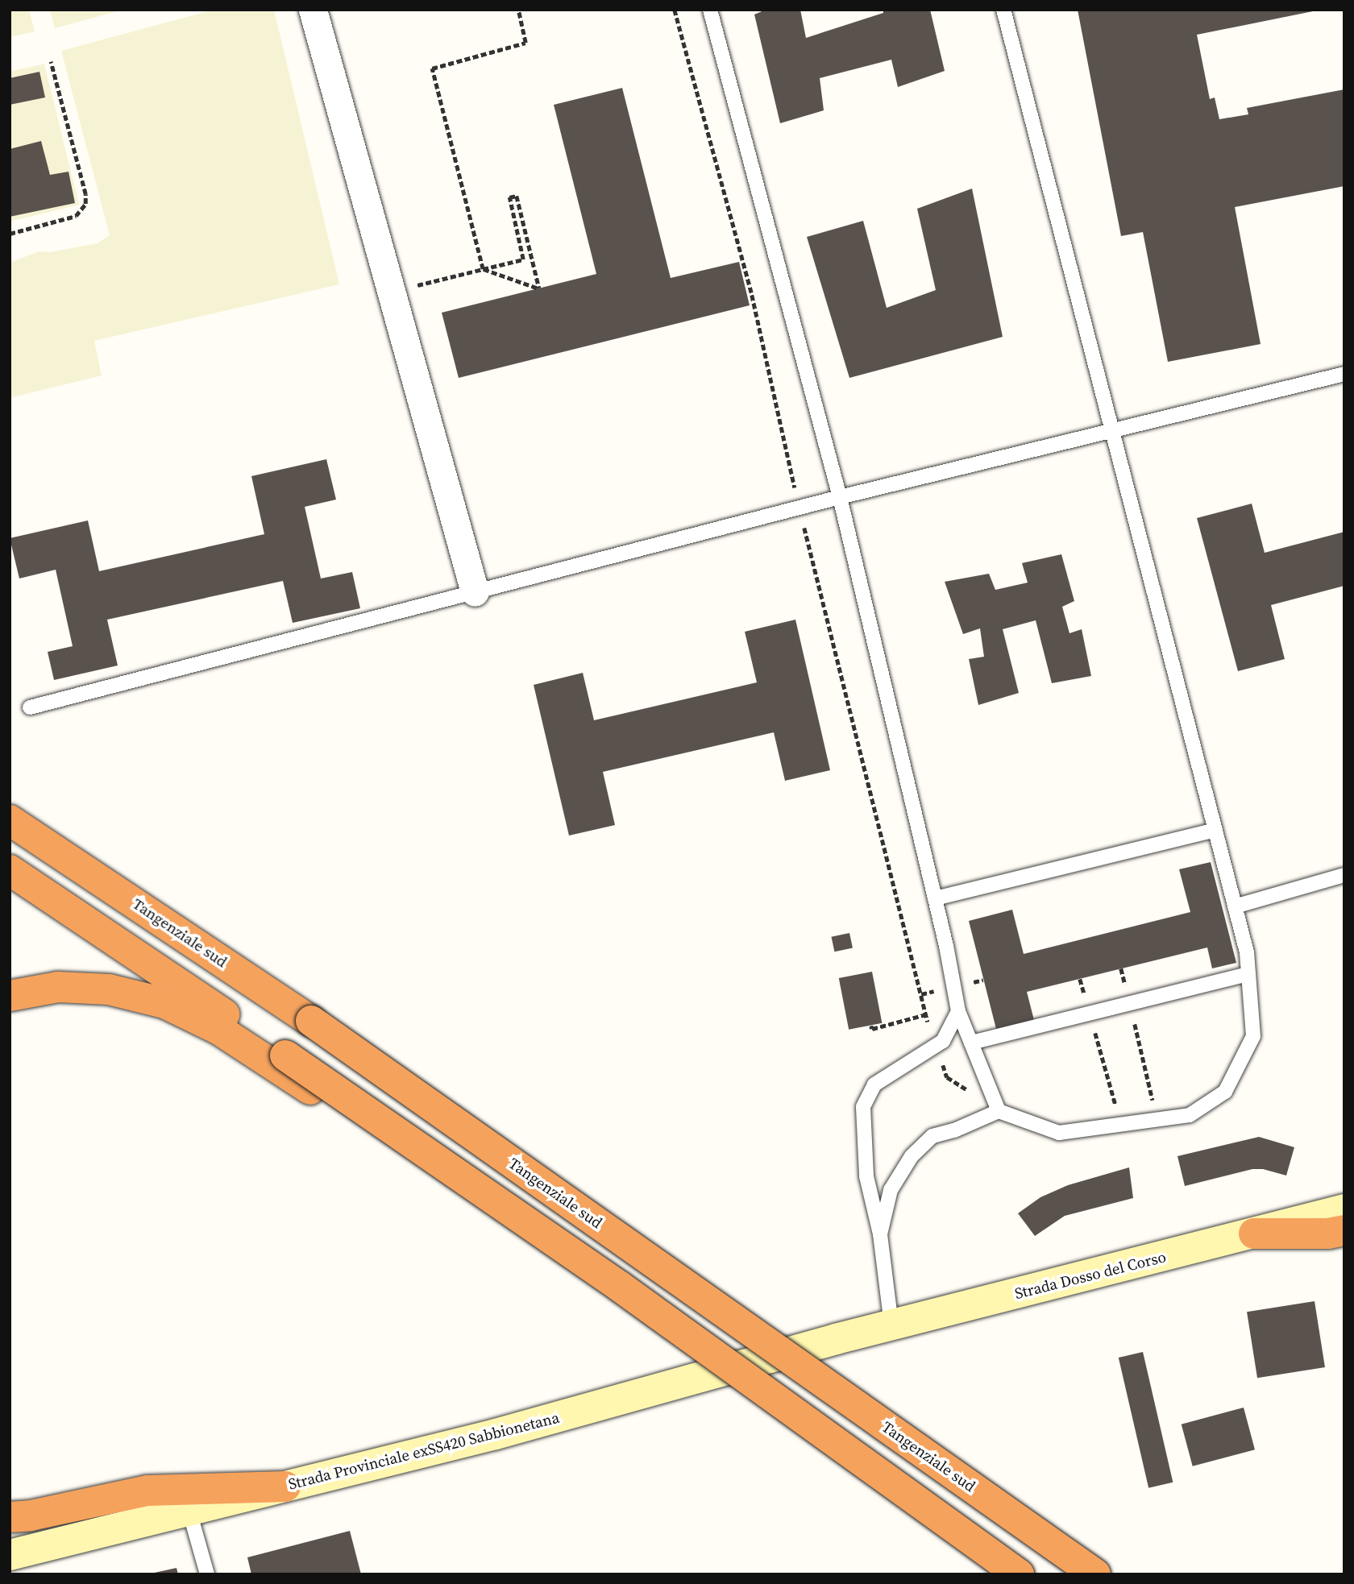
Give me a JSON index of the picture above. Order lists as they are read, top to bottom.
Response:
{
  "streets": {
    "highway": ["Tangenziale sud"],
    "main road": ["Strada Dosso del Corso", "Strada Provinciale exSS420 Sabbionetana"]
  },
  "crossings": [
    ["Strada Dosso del Corso", "Strada Provinciale exSS420 Sabbionetana"]
  ]
}
